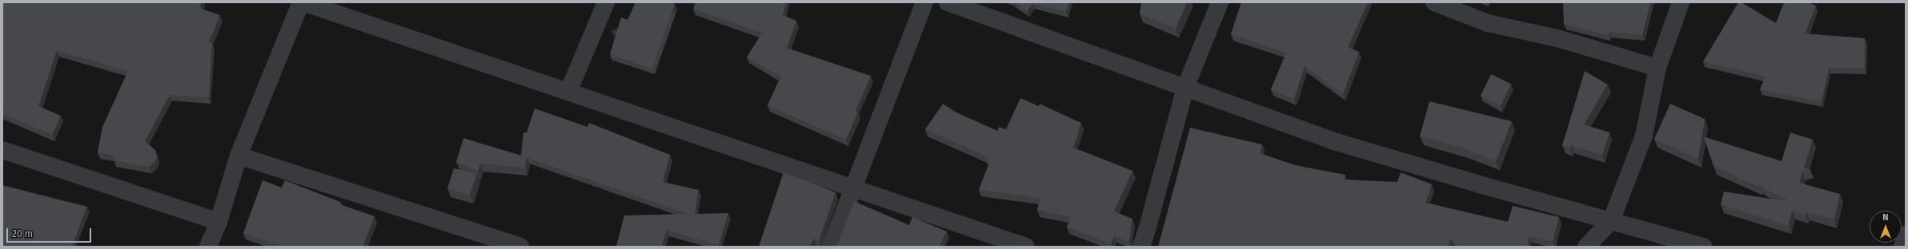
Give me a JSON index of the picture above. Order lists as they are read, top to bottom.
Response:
{
  "scale_bar": "20 m",
  "north": "top"
}
